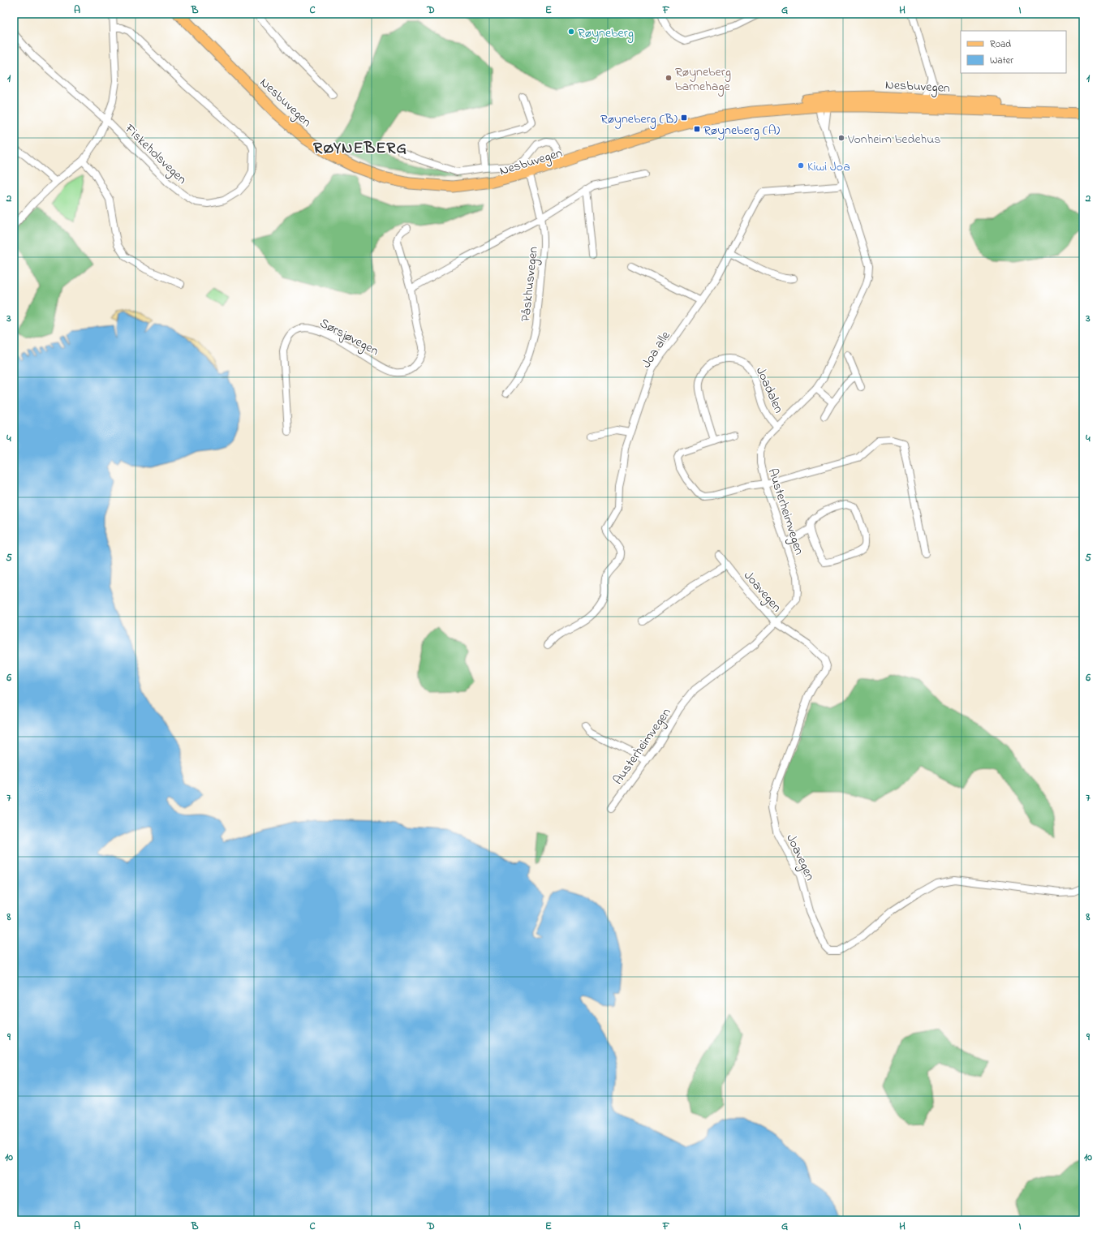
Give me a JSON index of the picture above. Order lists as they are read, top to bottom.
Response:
{
  "streets": {
    "main road": ["Nesbuvegen"],
    "street": [
      "Fiskeholsvegen",
      "Påskhusvegen",
      "Sørsjøvegen",
      "Joa alle",
      "Joadalen",
      "Austerheimvegen",
      "Joavegen"
    ]
  },
  "crossings": [
    ["Nesbuvegen", "Påskhusvegen"],
    ["Nesbuvegen", "Austerheimvegen"],
    ["Joa alle", "Austerheimvegen"],
    ["Joadalen", "Austerheimvegen"],
    ["Austerheimvegen", "Joavegen"]
  ],
  "districts": ["RØYNEBERG"],
  "places": {
    "other": [
      "Røyneberg",
      "Røyneberg barnehage",
      "Vonheim bedehus",
      "Kiwi Joa"
    ],
    "transit": ["Røyneberg (B)", "Røyneberg (A)"]
  },
  "legend": ["Road", "Water"],
  "grid": {
    "columns": [
      "A",
      "B",
      "C",
      "D",
      "E",
      "F",
      "G",
      "H",
      "I"
    ],
    "rows": [
      "1",
      "2",
      "3",
      "4",
      "5",
      "6",
      "7",
      "8",
      "9",
      "10"
    ]
  }
}
